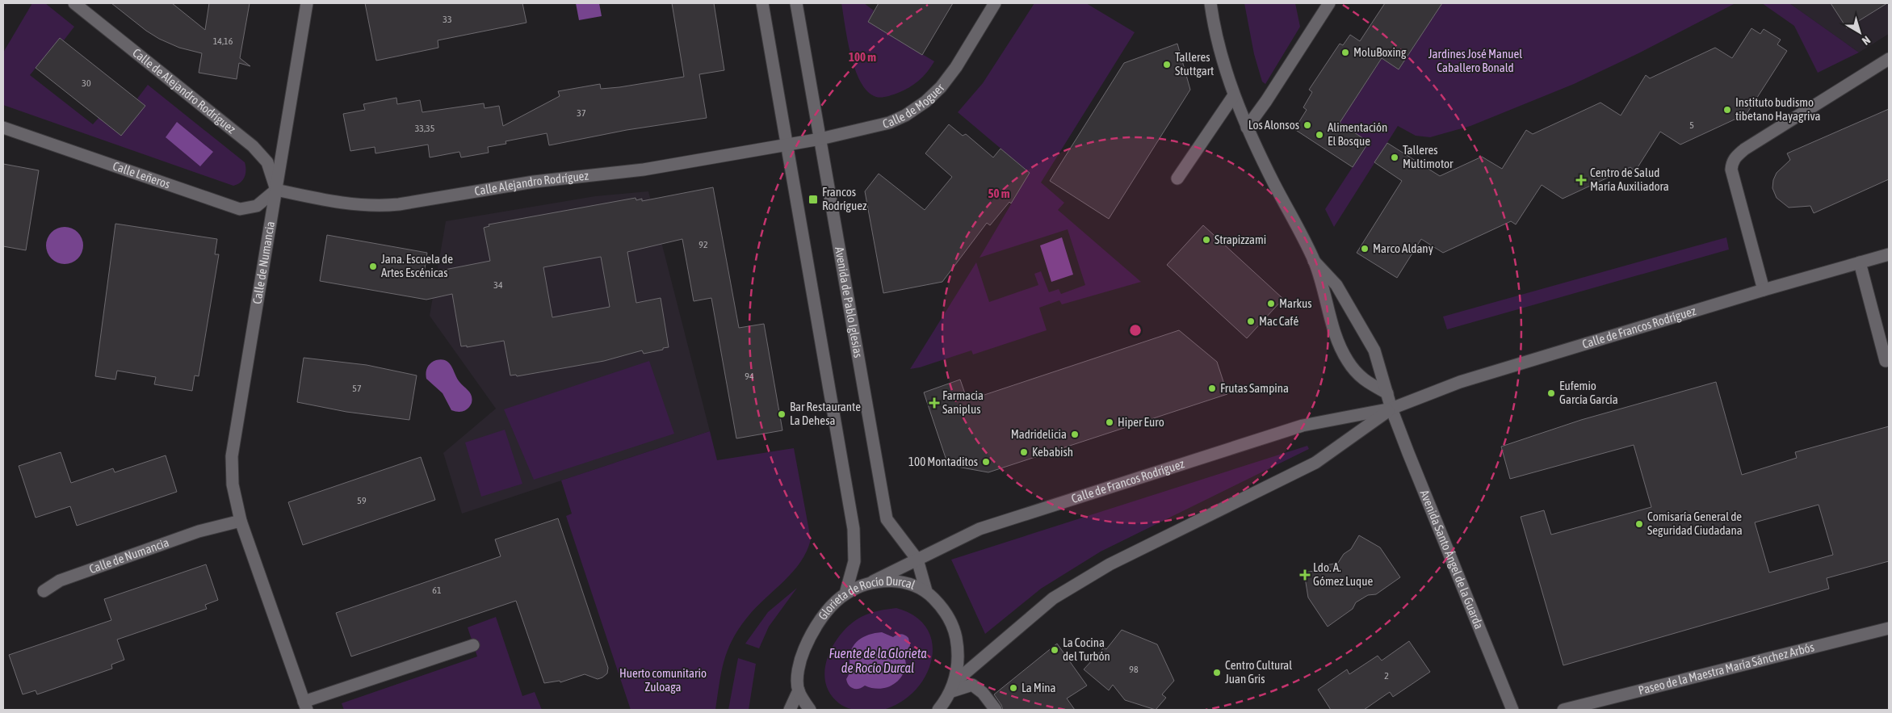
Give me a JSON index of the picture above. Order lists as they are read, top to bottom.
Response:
{
  "streets": {
    "street": [
      "Calle de Alejandro Rodríguez",
      "Calle de Moguer",
      "Calle Leñeros",
      "Calle Alejandro Rodríguez",
      "Calle de Numancia",
      "Avenida de Pablo Iglesias",
      "Calle de Francos Rodríguez",
      "Avenida Santo Ángel de la Guarda",
      "Glorieta de Rocío Durcal",
      "Paseo de la Maestra María Sánchez Arbós"
    ]
  },
  "crossings": [
    ["Calle de Alejandro Rodríguez", "Calle Leñeros"],
    ["Calle de Alejandro Rodríguez", "Calle Alejandro Rodríguez"],
    ["Calle de Alejandro Rodríguez", "Calle de Numancia"],
    ["Calle de Moguer", "Calle Alejandro Rodríguez"],
    ["Calle de Moguer", "Avenida de Pablo Iglesias"],
    ["Calle Leñeros", "Calle Alejandro Rodríguez"],
    ["Calle Leñeros", "Calle de Numancia"],
    ["Calle Alejandro Rodríguez", "Calle de Numancia"],
    ["Avenida de Pablo Iglesias", "Calle de Francos Rodríguez"],
    ["Avenida de Pablo Iglesias", "Glorieta de Rocío Durcal"],
    ["Calle de Francos Rodríguez", "Avenida Santo Ángel de la Guarda"],
    ["Calle de Francos Rodríguez", "Glorieta de Rocío Durcal"]
  ],
  "water": ["Fuente de la Glorieta de Rocío Durcal"],
  "parks": ["Jardines José Manuel Caballero Bonald", "Huerto comunitario Zuloaga"],
  "places": {
    "other": [
      "MoluBoxing",
      "Talleres Stuttgart",
      "Instituto budismo tibetano Hayagriva",
      "Los Alonsos",
      "Alimentación El Bosque",
      "Talleres Multimotor",
      "Strapizzami",
      "Marco Aldany",
      "Jana. Escuela de Artes Escénicas",
      "Markus",
      "Mac Café",
      "Frutas Sampina",
      "Eufemio García García",
      "Bar Restaurante La Dehesa",
      "Hiper Euro",
      "Madridelicia",
      "Kebabish",
      "100 Montaditos",
      "Comisaría General de Seguridad Ciudadana",
      "La Cocina del Turbón",
      "Centro Cultural Juan Gris",
      "La Mina"
    ],
    "health": ["Centro de Salud María Auxiliadora", "Farmacia Saniplus", "Ldo. A. Gómez Luque"],
    "transit": ["Francos Rodríguez"]
  },
  "house_numbers": [
    "33",
    "14,16",
    "30",
    "37",
    "5",
    "33,35",
    "92",
    "34",
    "94",
    "57",
    "59",
    "61",
    "98",
    "2"
  ],
  "north": "bottom right",
  "rings": ["100 m", "50 m"]
}
